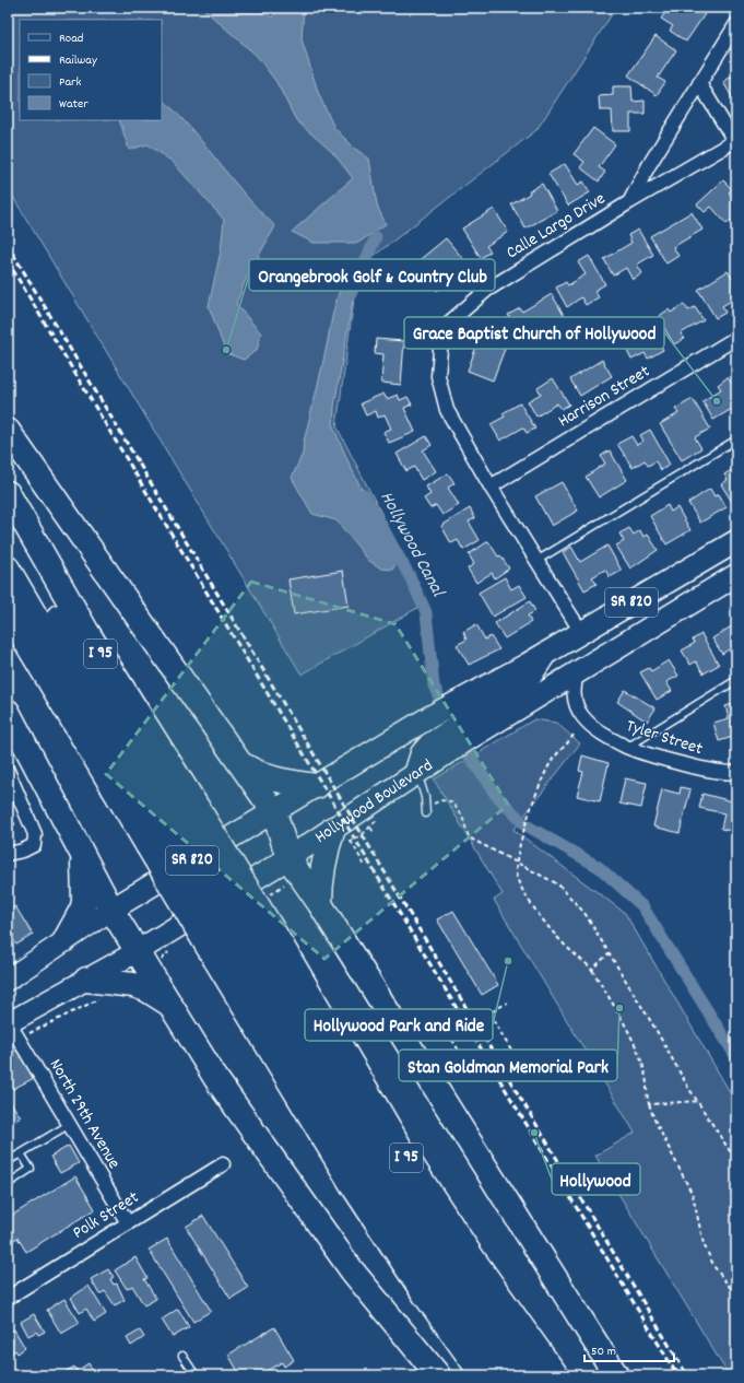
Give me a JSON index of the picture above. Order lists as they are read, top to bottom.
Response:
{
  "streets": {
    "highway": ["SR 820", "I 95", "Hollywood Boulevard"],
    "street": [
      "Calle Largo Drive",
      "Harrison Street",
      "Tyler Street",
      "North 29th Avenue",
      "Polk Street"
    ]
  },
  "crossings": [
    ["Calle Largo Drive", "Harrison Street"],
    ["Calle Largo Drive", "SR 820"],
    ["Tyler Street", "Hollywood Boulevard"],
    ["Hollywood Boulevard", "North 29th Avenue"],
    ["North 29th Avenue", "Polk Street"]
  ],
  "water": ["Hollywood Canal"],
  "places": [
    "Orangebrook Golf & Country Club",
    "Grace Baptist Church of Hollywood",
    "Hollywood Park and Ride",
    "Stan Goldman Memorial Park",
    "Hollywood"
  ],
  "legend": [
    "Road",
    "Railway",
    "Park",
    "Water"
  ],
  "scale_bar": "50 m"
}
